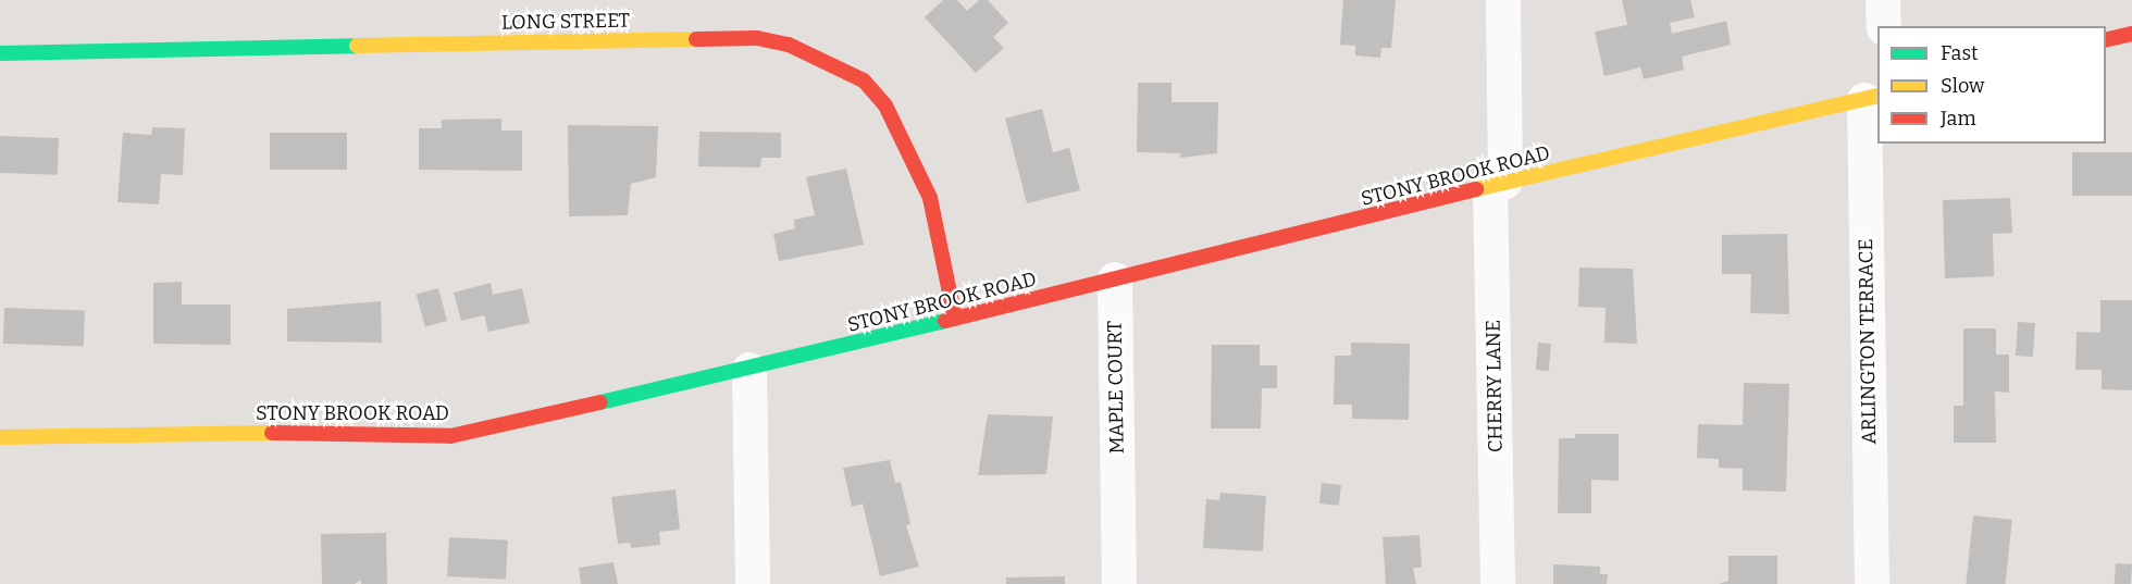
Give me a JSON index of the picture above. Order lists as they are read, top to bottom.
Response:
{
  "streets": {
    "main road": ["LONG STREET", "STONY BROOK ROAD"],
    "street": ["ARLINGTON TERRACE", "CHERRY LANE", "MAPLE COURT"]
  },
  "crossings": [
    ["LONG STREET", "STONY BROOK ROAD"],
    ["STONY BROOK ROAD", "ARLINGTON TERRACE"],
    ["STONY BROOK ROAD", "CHERRY LANE"],
    ["STONY BROOK ROAD", "MAPLE COURT"]
  ],
  "legend": ["Fast", "Slow", "Jam"]
}
